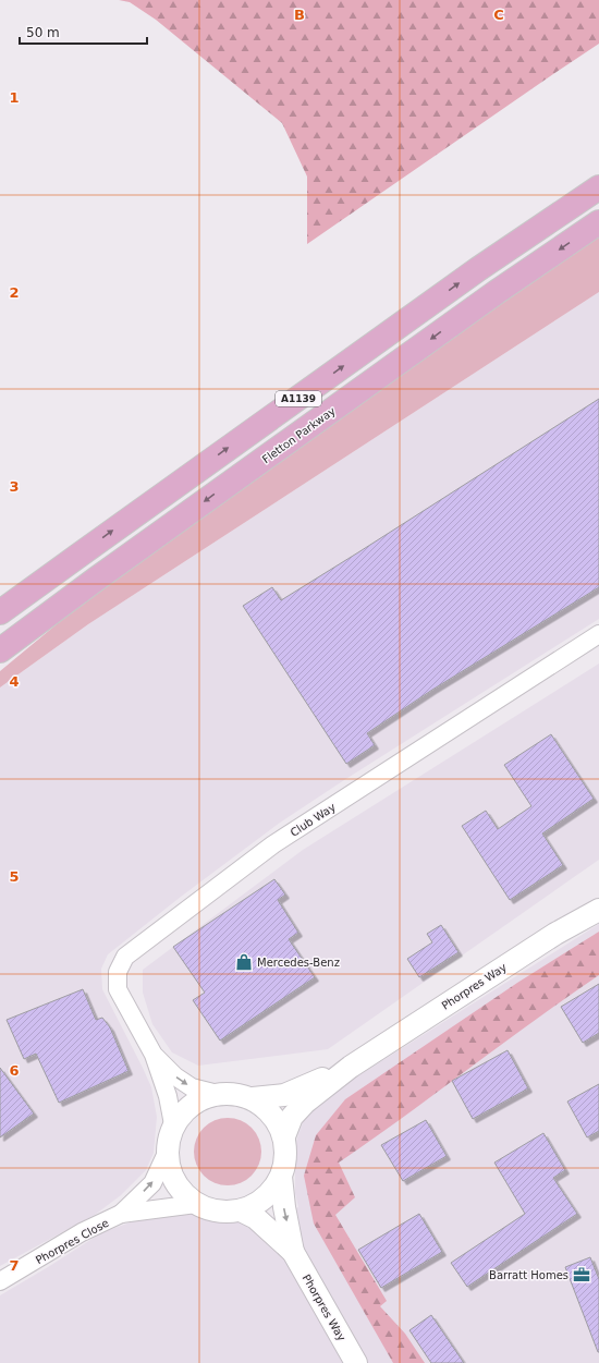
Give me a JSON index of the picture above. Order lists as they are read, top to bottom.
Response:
{
  "streets": {
    "highway": ["A1139", "Fletton Parkway"],
    "street": ["Club Way", "Phorpres Way", "Phorpres Close"]
  },
  "crossings": [
    ["Club Way", "Phorpres Way"],
    ["Club Way", "Phorpres Close"],
    ["Phorpres Way", "Phorpres Close"]
  ],
  "places": {
    "shop": ["Mercedes-Benz"],
    "office": ["Barratt Homes"]
  },
  "scale_bar": "50 m",
  "grid": {
    "columns": ["B", "C"],
    "rows": [
      "1",
      "2",
      "3",
      "4",
      "5",
      "6",
      "7"
    ]
  }
}
